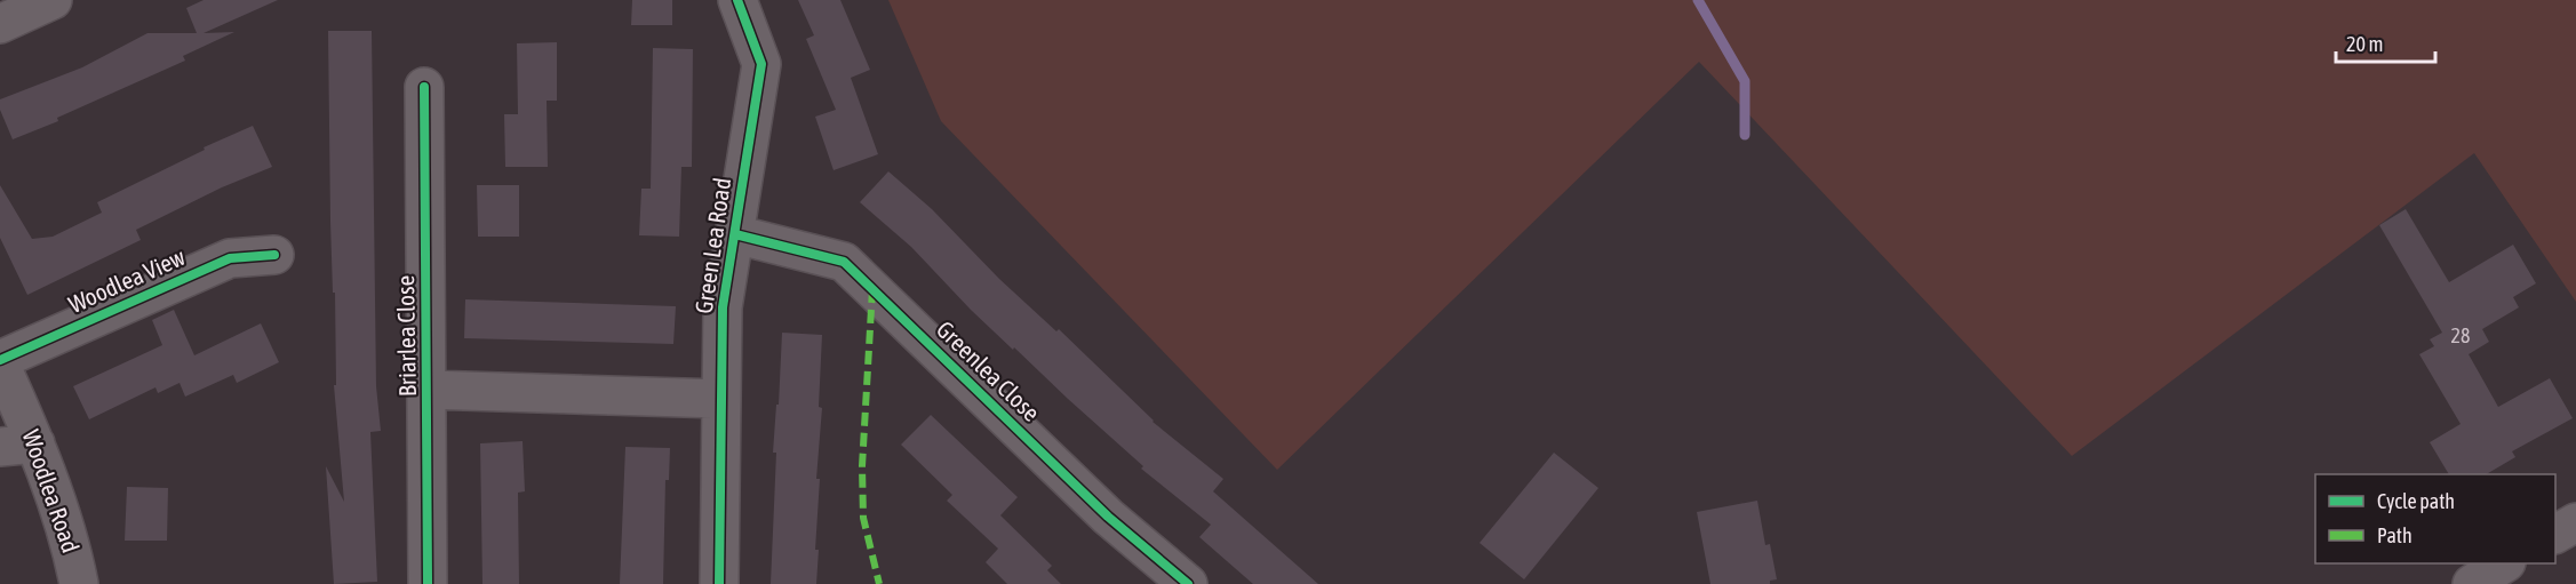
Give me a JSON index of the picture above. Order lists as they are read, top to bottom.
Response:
{
  "streets": {
    "street": [
      "Green Lea Road",
      "Woodlea View",
      "Briarlea Close",
      "Greenlea Close",
      "Woodlea Road"
    ]
  },
  "crossings": [
    ["Green Lea Road", "Briarlea Close"],
    ["Green Lea Road", "Greenlea Close"],
    ["Woodlea View", "Woodlea Road"]
  ],
  "house_numbers": ["28"],
  "legend": ["Cycle path", "Path"],
  "scale_bar": "20 m"
}
